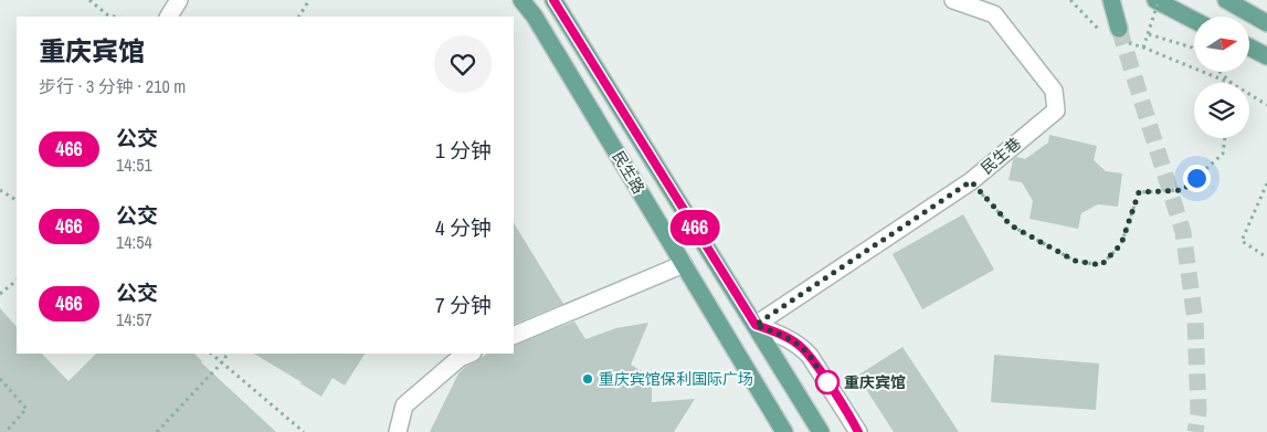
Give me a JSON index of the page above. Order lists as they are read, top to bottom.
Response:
{
  "streets": {
    "main road": ["民生路"],
    "street": ["民生巷"]
  },
  "crossings": [
    ["民生巷", "民生路"]
  ],
  "places": ["重庆宾馆保利国际广场", "重庆宾馆"],
  "lines": ["bus line 466"],
  "north": "right",
  "page": {
    "on_map": "466",
    "heading": ["重庆宾馆", "步行 · 3 分钟 · 210 m"],
    "list": [
      {
        "mark": "466",
        "name": "公交",
        "note": "14:51",
        "value": "1 分钟"
      },
      {
        "mark": "466",
        "name": "公交",
        "note": "14:54",
        "value": "4 分钟"
      },
      {
        "mark": "466",
        "name": "公交",
        "note": "14:57",
        "value": "7 分钟"
      }
    ]
  }
}
